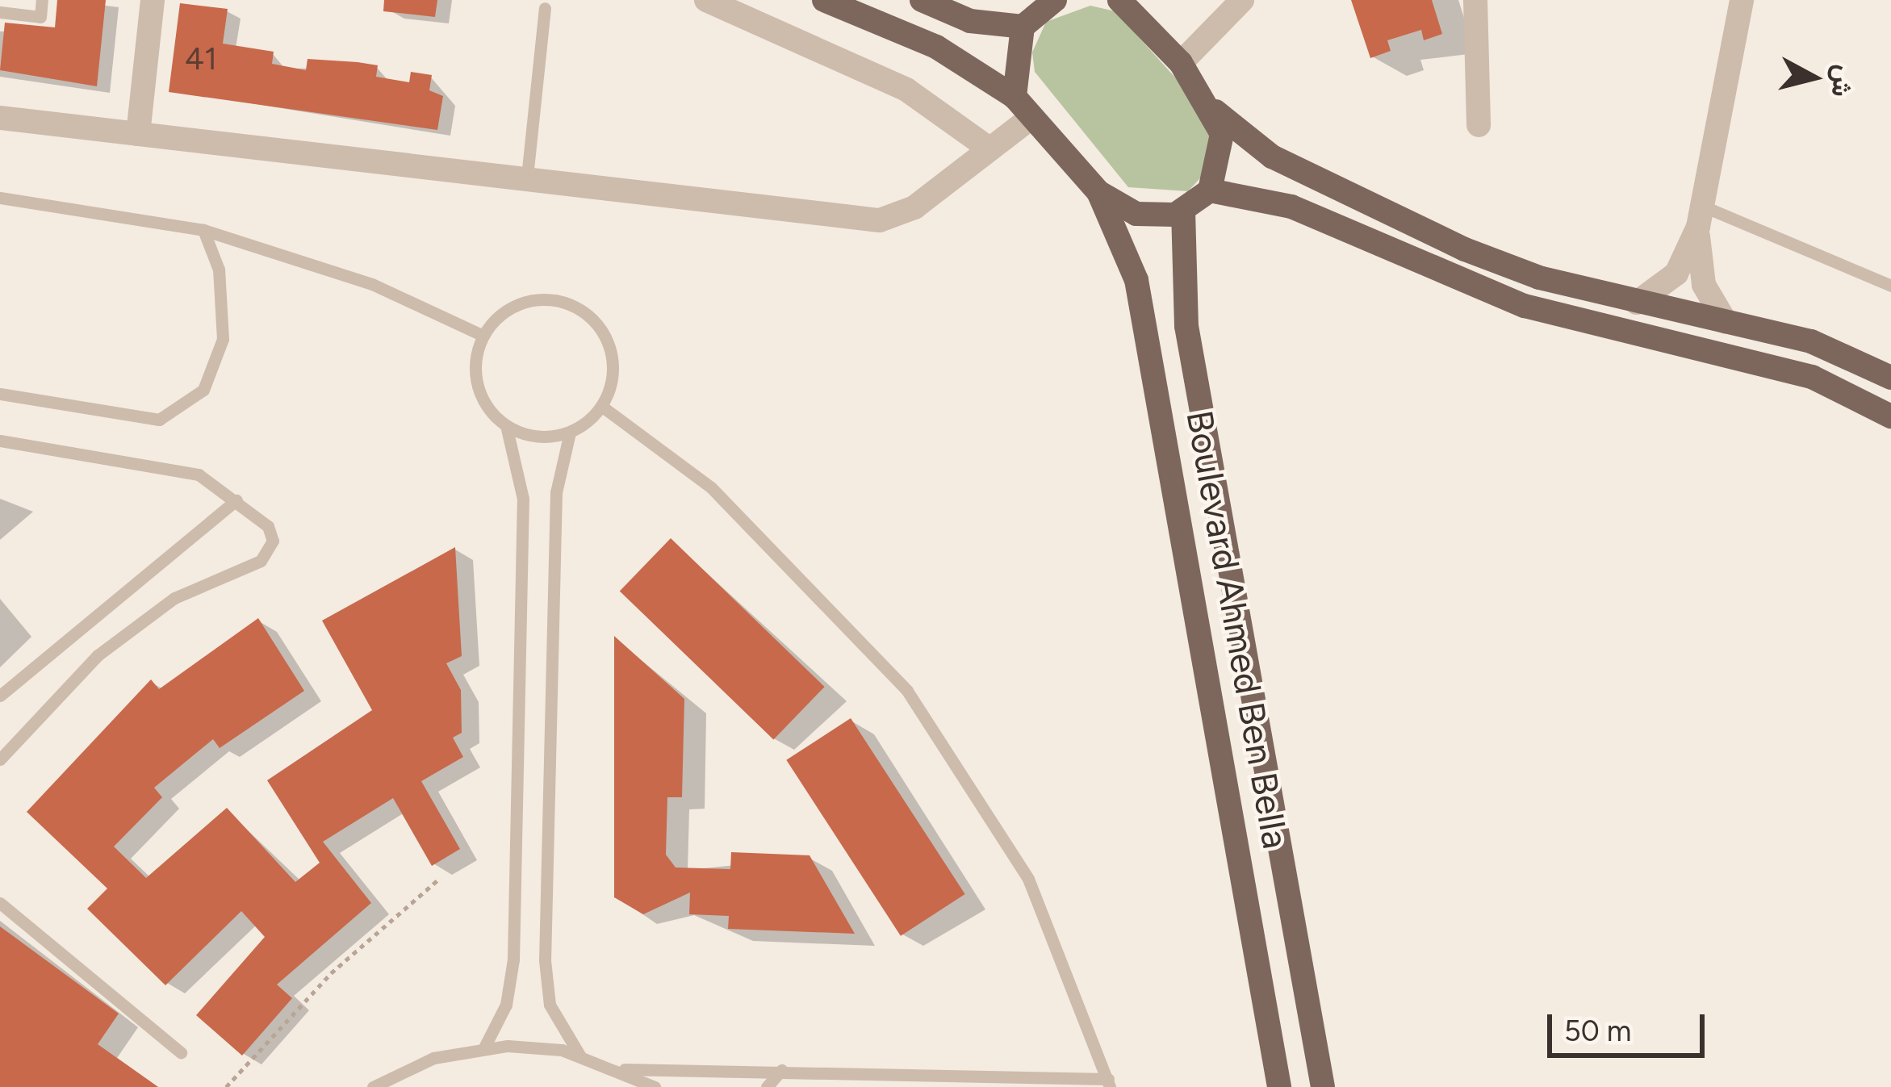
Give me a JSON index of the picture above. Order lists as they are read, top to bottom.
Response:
{
  "streets": {
    "main road": ["Boulevard Ahmed Ben Bella"]
  },
  "house_numbers": ["41"],
  "scale_bar": "50 m",
  "north": "right"
}
